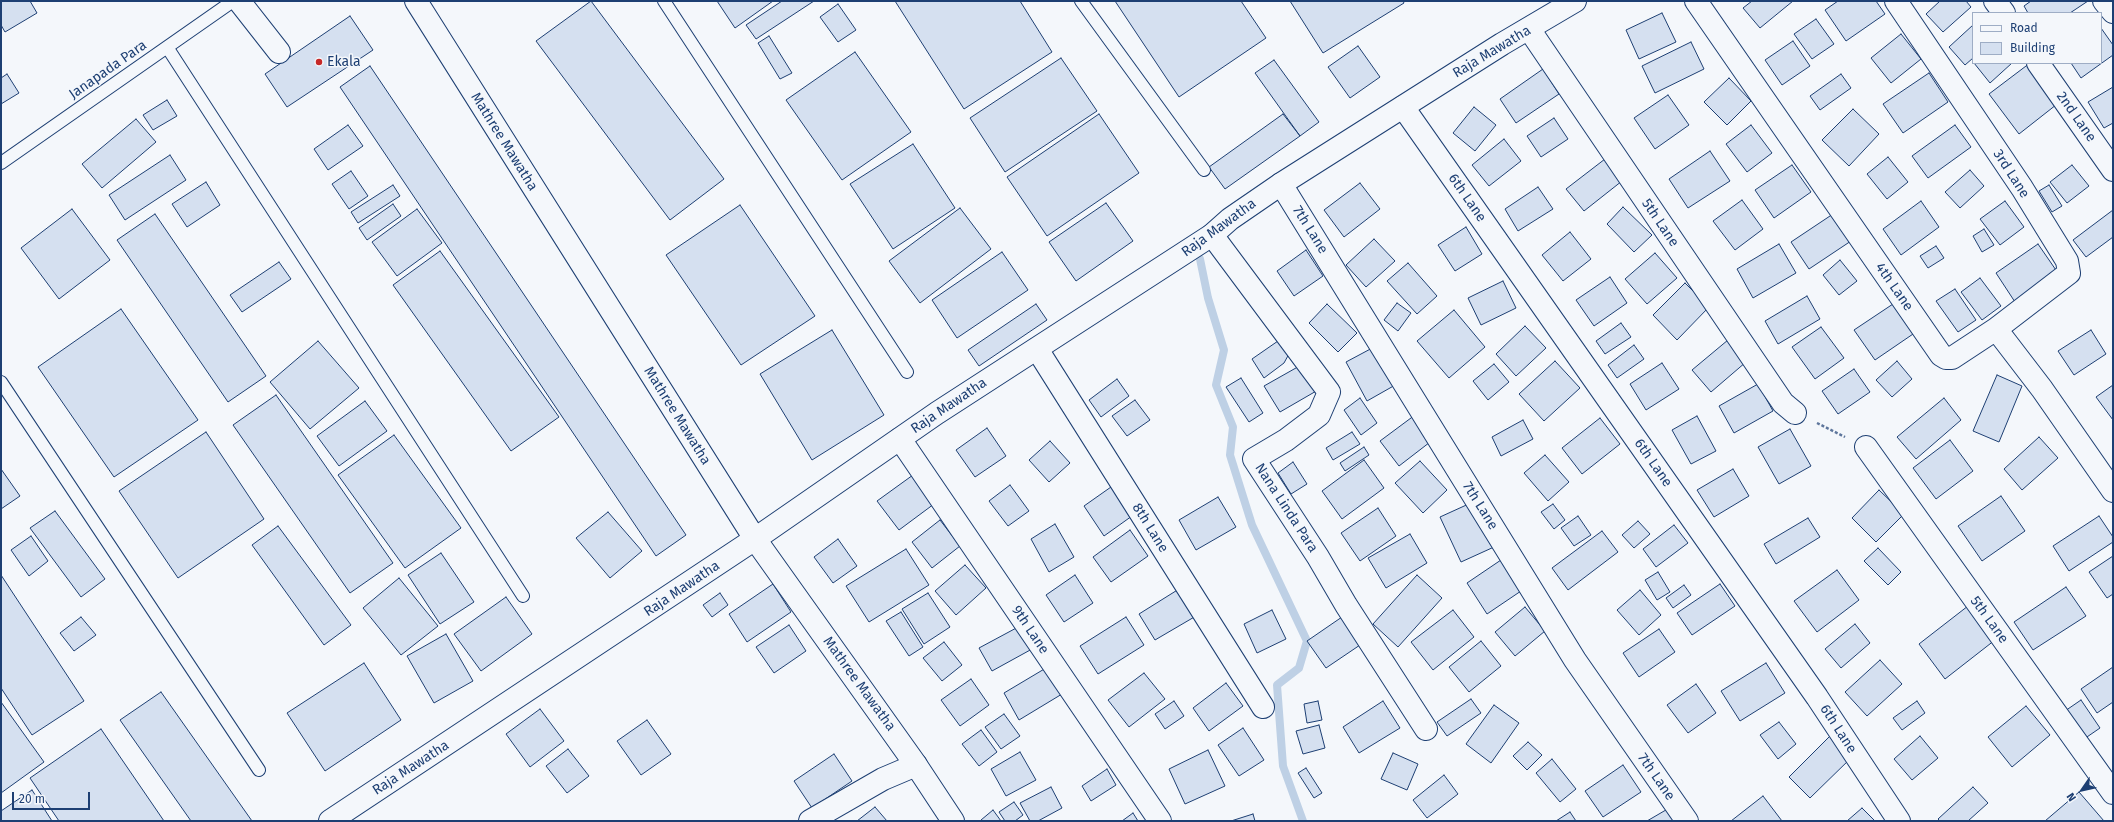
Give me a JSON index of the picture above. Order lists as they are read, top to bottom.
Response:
{
  "streets": {
    "street": [
      "Raja Mawatha",
      "2nd Lane",
      "Mathree Mawatha",
      "3rd Lane",
      "6th Lane",
      "5th Lane",
      "7th Lane",
      "4th Lane",
      "Nana Linda Para",
      "8th Lane",
      "9th Lane"
    ],
    "lane": ["Janapada Para"]
  },
  "crossings": [
    ["Raja Mawatha", "Mathree Mawatha"],
    ["Raja Mawatha", "6th Lane"],
    ["Raja Mawatha", "5th Lane"],
    ["Raja Mawatha", "7th Lane"],
    ["Raja Mawatha", "Nana Linda Para"],
    ["Raja Mawatha", "8th Lane"],
    ["Raja Mawatha", "9th Lane"],
    ["3rd Lane", "4th Lane"]
  ],
  "places": ["Ekala"],
  "legend": ["Road", "Building"],
  "scale_bar": "20 m",
  "north": "bottom left"
}
